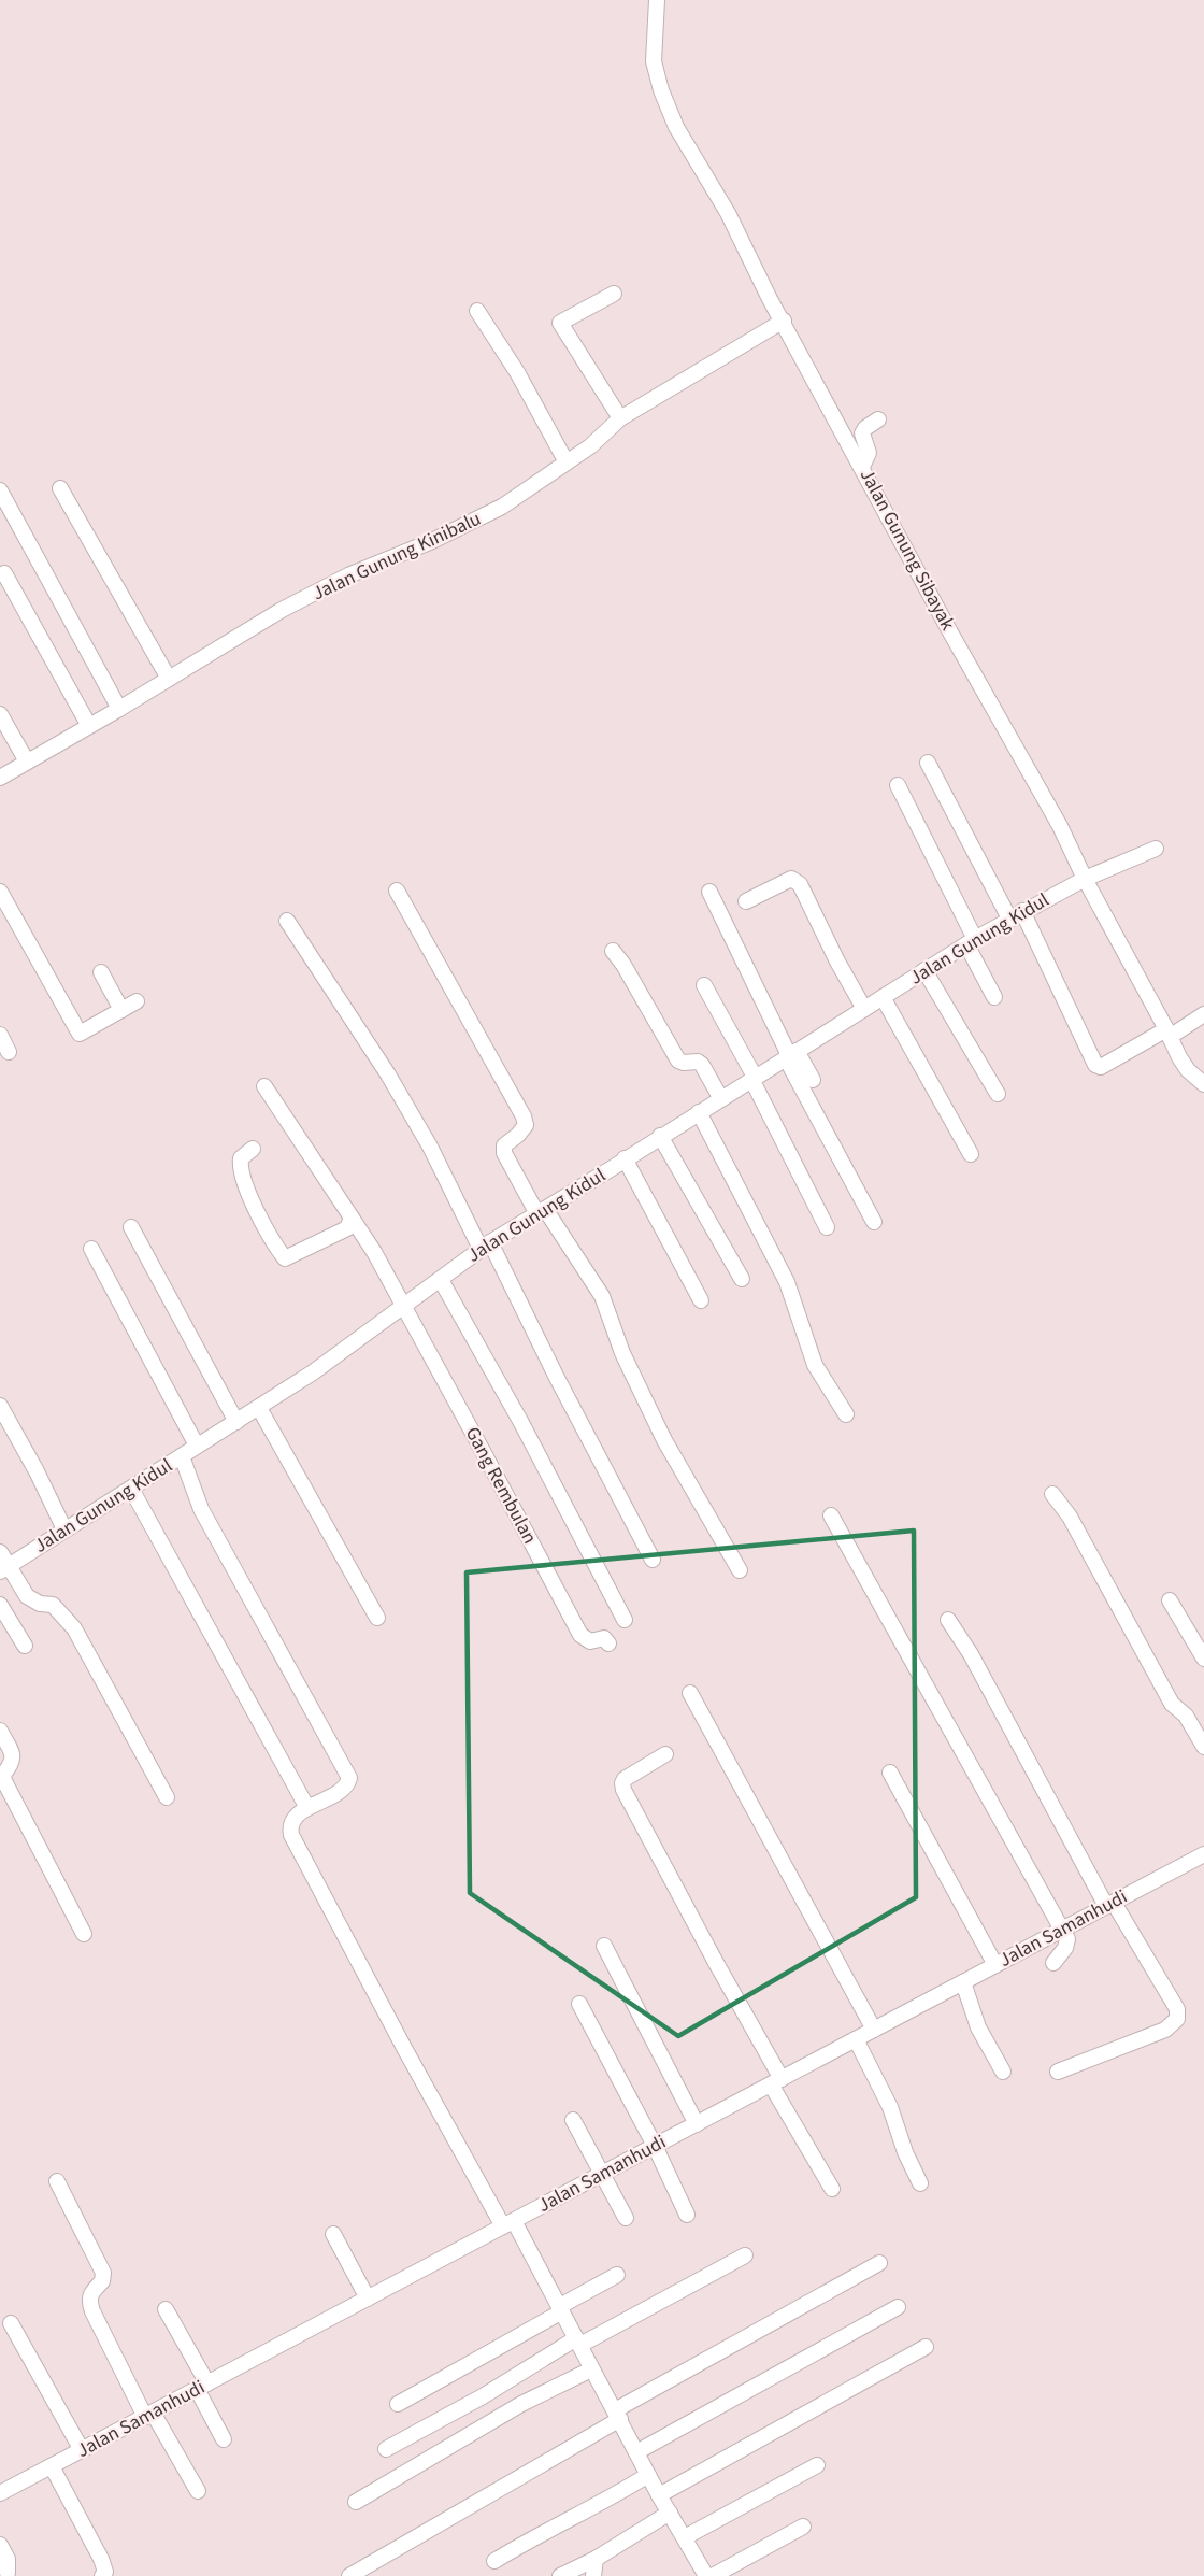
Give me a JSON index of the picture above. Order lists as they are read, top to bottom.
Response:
{
  "streets": {
    "street": [
      "Jalan Gunung Sibayak",
      "Jalan Gunung Kinibalu",
      "Jalan Gunung Kidul",
      "Gang Rembulan",
      "Jalan Samanhudi"
    ]
  },
  "crossings": [
    ["Jalan Gunung Sibayak", "Jalan Gunung Kinibalu"],
    ["Jalan Gunung Sibayak", "Jalan Gunung Kidul"],
    ["Jalan Gunung Kidul", "Gang Rembulan"]
  ]
}
